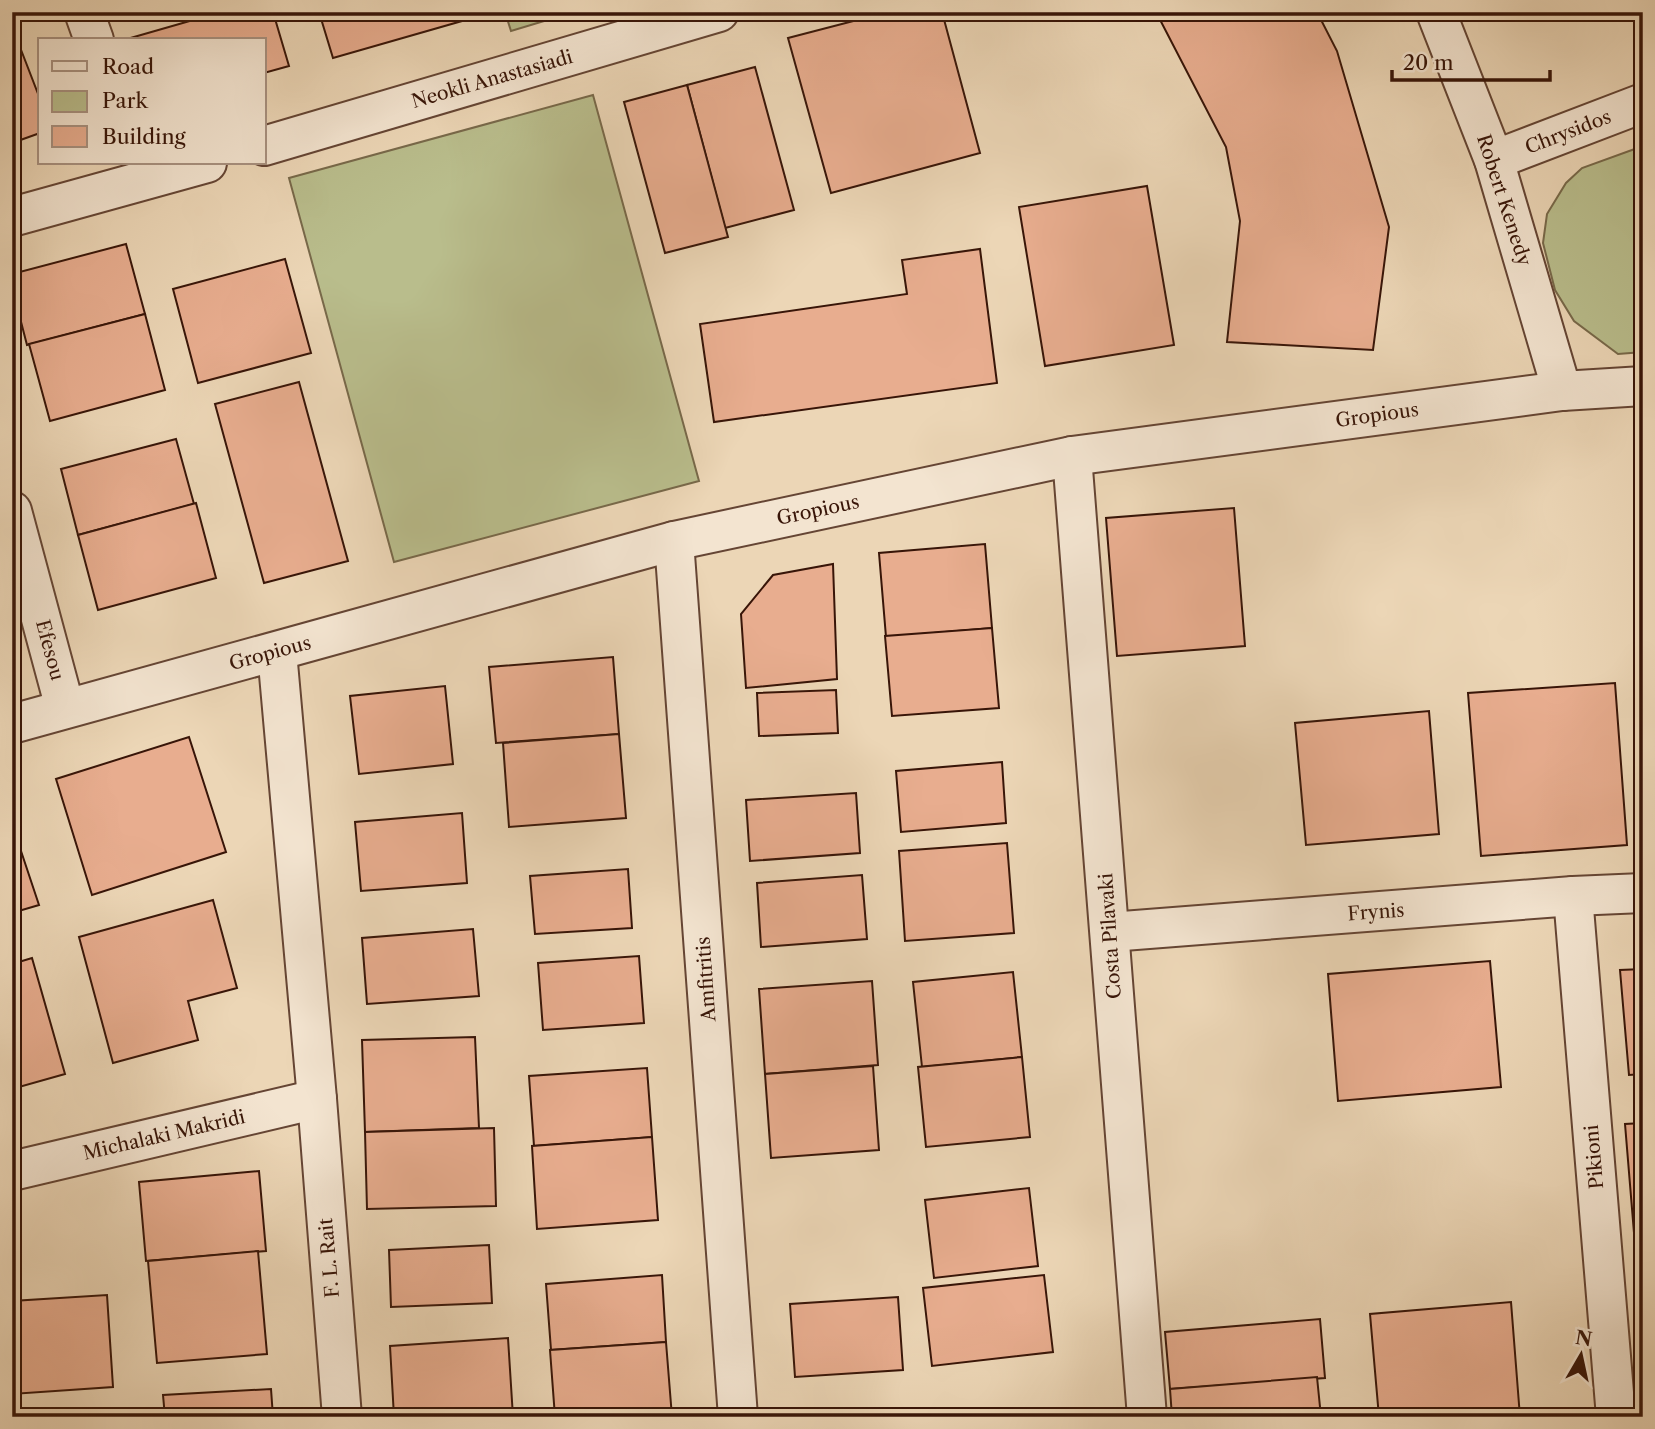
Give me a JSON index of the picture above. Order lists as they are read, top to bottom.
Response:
{
  "streets": {
    "street": [
      "Neokli Anastasiadi",
      "Chrysidos",
      "Robert Kenedy",
      "Gropious",
      "Efesou",
      "Frynis",
      "Costa Pilavaki",
      "Amfitritis",
      "Michalaki Makridi",
      "Pikioni",
      "F. L. Rait"
    ]
  },
  "crossings": [
    ["Chrysidos", "Robert Kenedy"],
    ["Robert Kenedy", "Gropious"],
    ["Gropious", "Efesou"],
    ["Gropious", "Costa Pilavaki"],
    ["Gropious", "Amfitritis"],
    ["Gropious", "F. L. Rait"],
    ["Frynis", "Costa Pilavaki"],
    ["Frynis", "Pikioni"],
    ["Michalaki Makridi", "F. L. Rait"]
  ],
  "legend": ["Road", "Park", "Building"],
  "scale_bar": "20 m",
  "north": "top"
}
